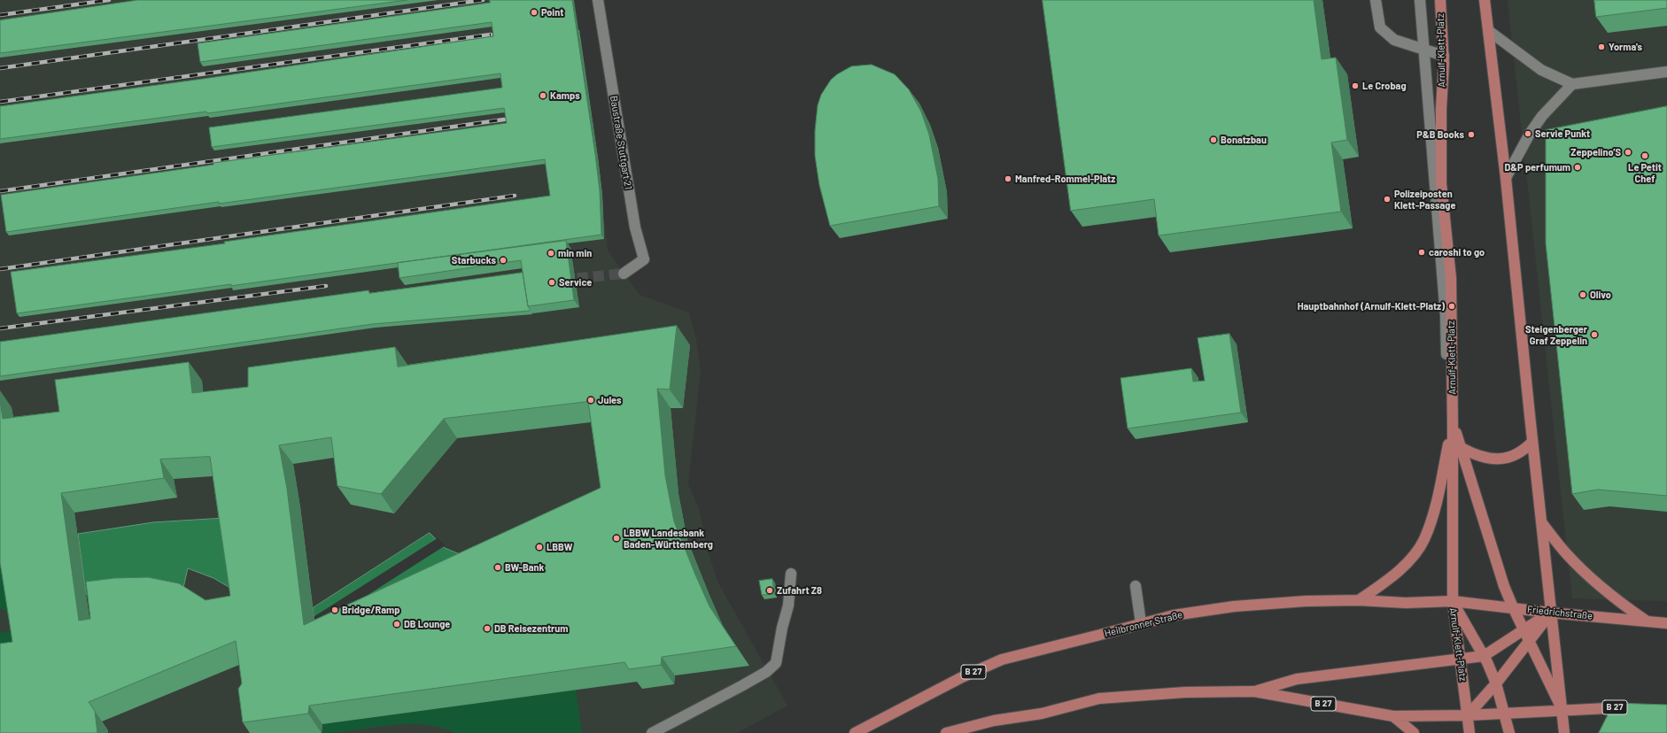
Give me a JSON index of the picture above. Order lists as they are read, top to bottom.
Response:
{
  "streets": {
    "main road": [
      "Arnulf-Klett-Platz",
      "Friedrichstraße",
      "Heilbronner Straße",
      "B 27"
    ],
    "street": ["Baustraße Stuttgart 21"]
  },
  "crossings": [
    ["Arnulf-Klett-Platz", "Friedrichstraße"],
    ["Arnulf-Klett-Platz", "Heilbronner Straße"],
    ["Arnulf-Klett-Platz", "B 27"],
    ["Friedrichstraße", "Heilbronner Straße"]
  ],
  "places": [
    "Point",
    "Yorma's",
    "Le Crobag",
    "Kamps",
    "Servie Punkt",
    "P&B Books",
    "Bonatzbau",
    "Zeppelino’S",
    "Le Petit Chef",
    "D&P perfumum",
    "Manfred-Rommel-Platz",
    "Polizeiposten Klett-Passage",
    "caroshi to go",
    "min min",
    "Starbucks",
    "Service",
    "Olivo",
    "Hauptbahnhof (Arnulf-Klett-Platz)",
    "Steigenberger Graf Zeppelin",
    "Jules",
    "LBBW Landesbank Baden-Württemberg",
    "LBBW",
    "BW-Bank",
    "Zufahrt Z8",
    "Bridge/Ramp",
    "DB Lounge",
    "DB Reisezentrum"
  ]
}
